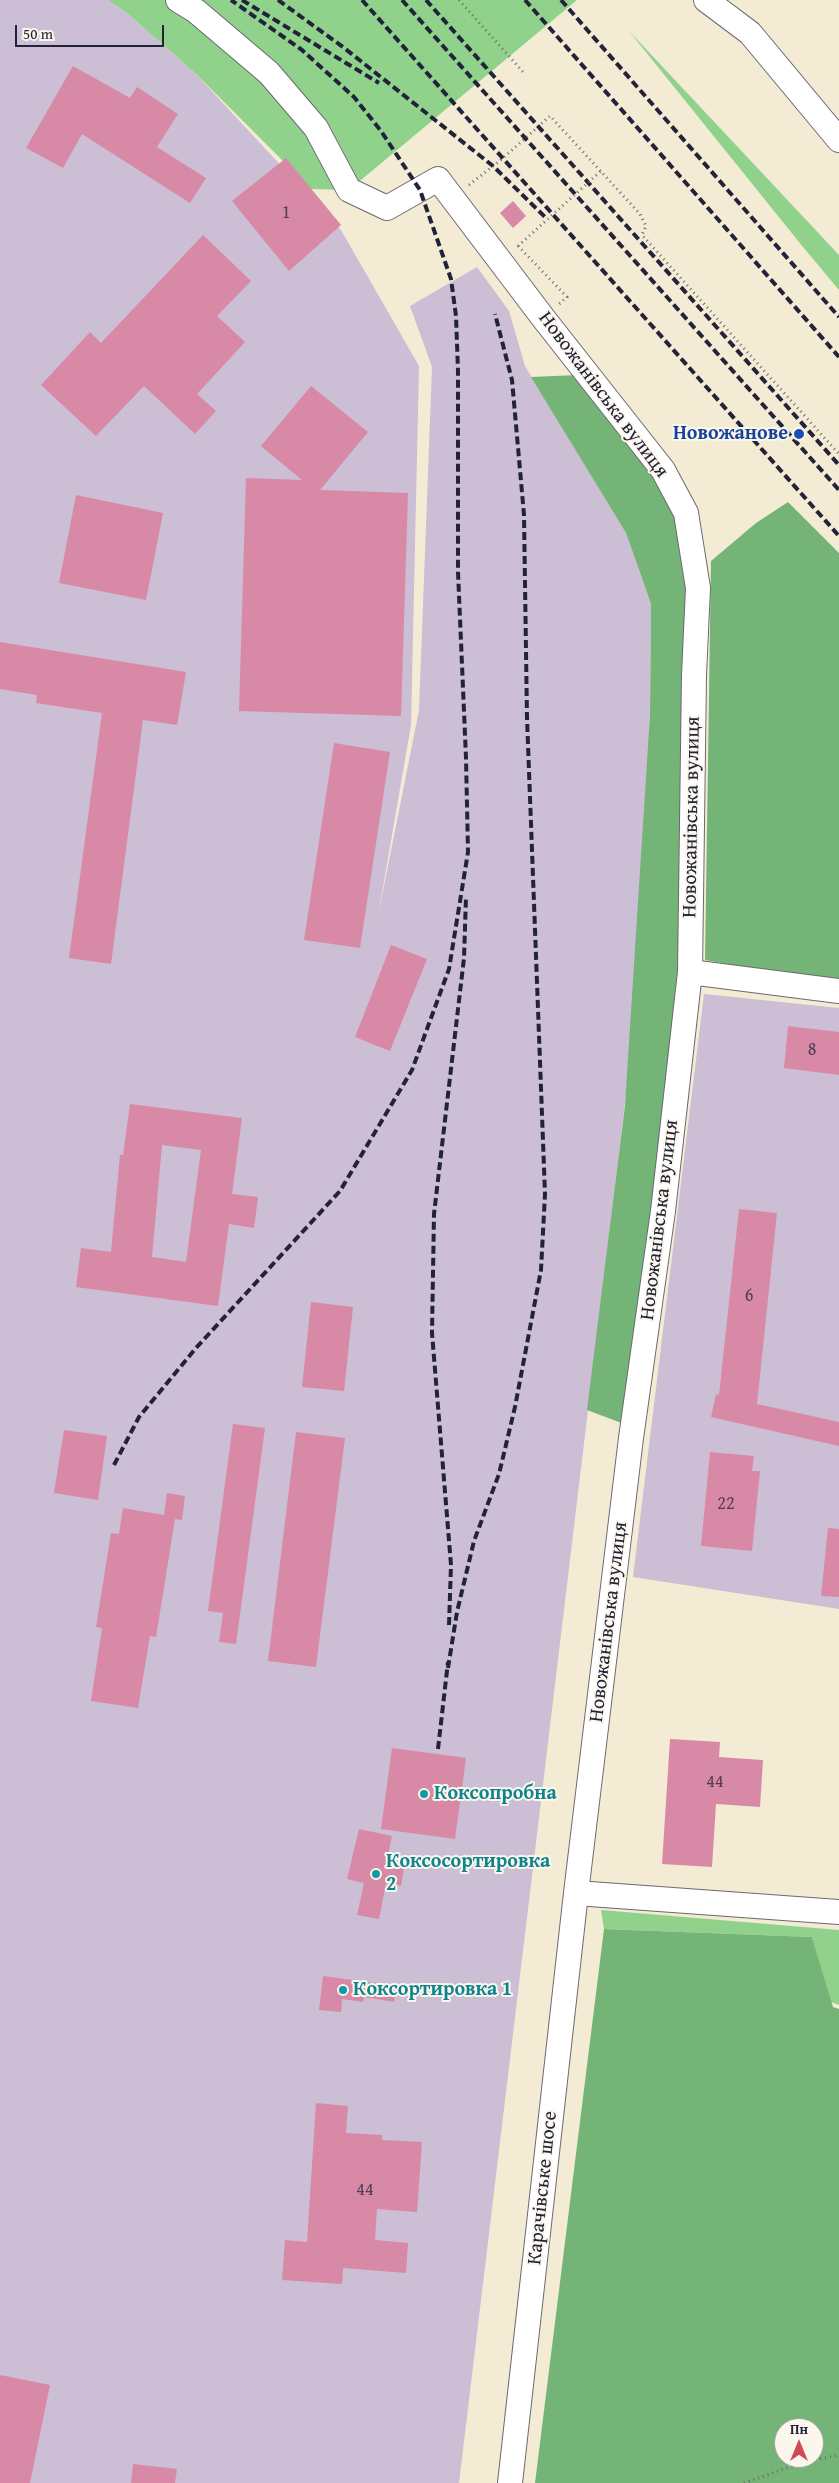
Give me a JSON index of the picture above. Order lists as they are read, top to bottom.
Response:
{
  "streets": {
    "street": ["Новожанівська вулиця", "Карачівське шосе"]
  },
  "crossings": [
    ["Новожанівська вулиця", "Карачівське шосе"]
  ],
  "places": [
    "Новожанове",
    "Коксопробна",
    "Коксосортировка 2",
    "Коксортировка 1"
  ],
  "house_numbers": [
    "1",
    "8",
    "6",
    "22",
    "44",
    "44"
  ],
  "scale_bar": "50 m",
  "north": "top"
}
